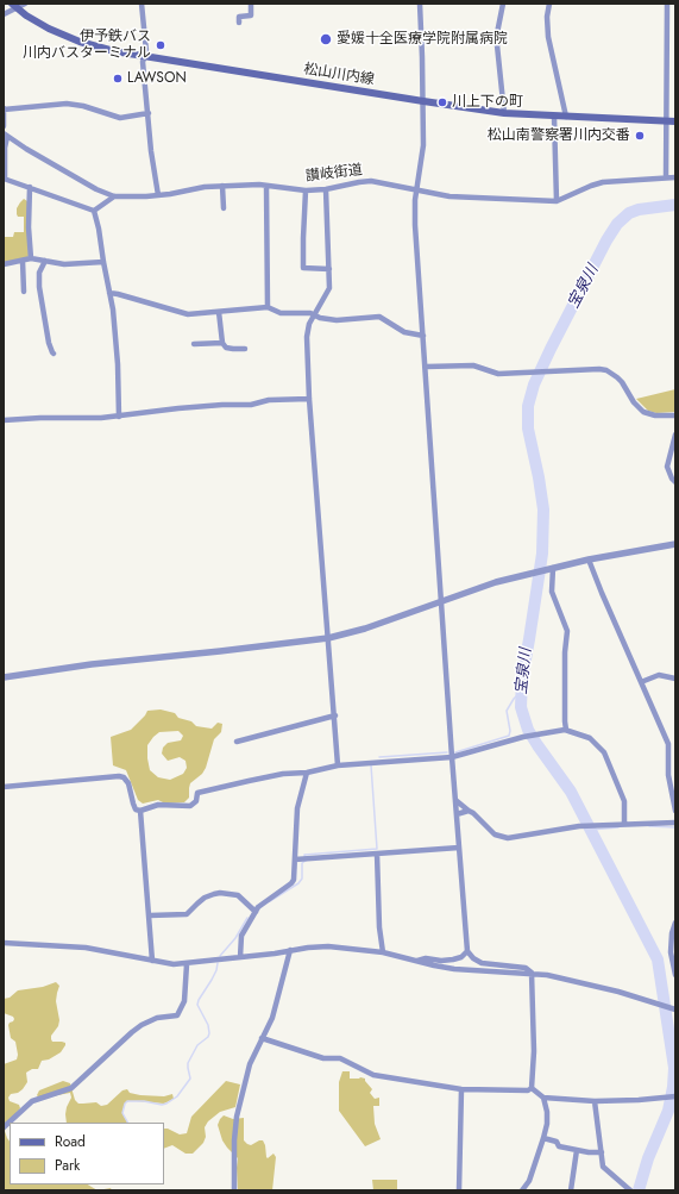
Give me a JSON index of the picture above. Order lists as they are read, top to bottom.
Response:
{
  "streets": {
    "main road": ["松山川内線"],
    "street": ["讃岐街道"]
  },
  "water": ["宝泉川"],
  "places": [
    "愛媛十全医療学院附属病院",
    "伊予鉄バス 川内バスターミナル",
    "LAWSON",
    "川上下の町",
    "松山南警察署川内交番"
  ],
  "legend": ["Road", "Park"]
}
